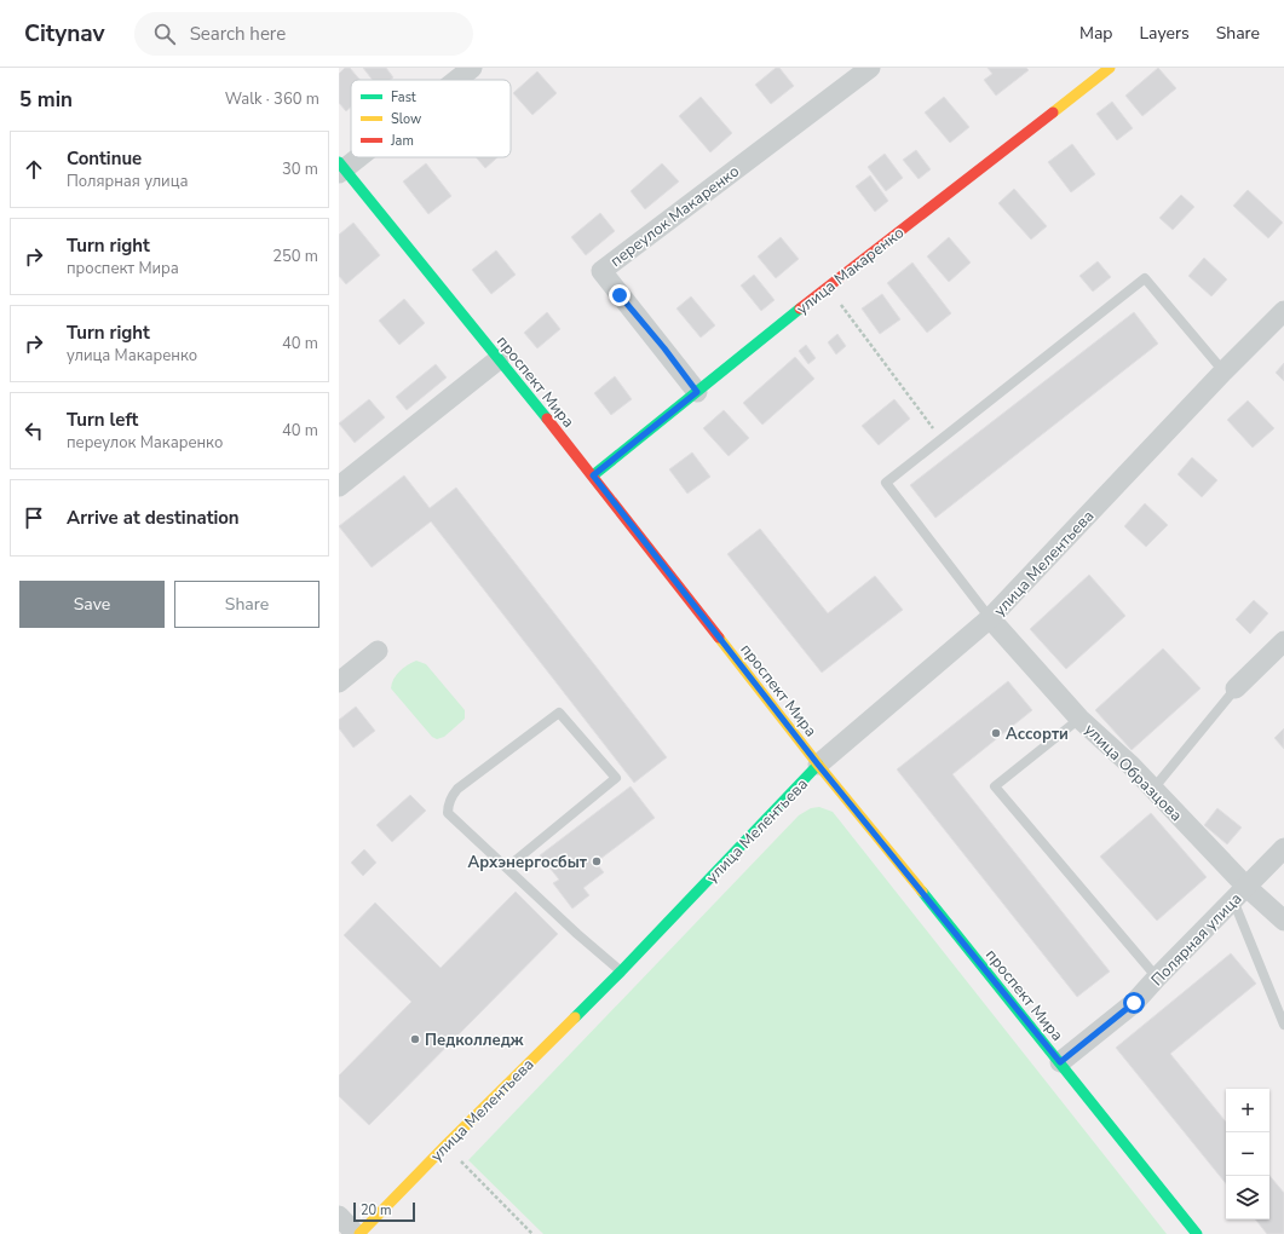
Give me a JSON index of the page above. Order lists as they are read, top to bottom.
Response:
{
  "streets": {
    "street": [
      "переулок Макаренко",
      "улица Макаренко",
      "проспект Мира",
      "улица Мелентьева",
      "улица Образцова",
      "Полярная улица"
    ]
  },
  "crossings": [
    ["переулок Макаренко", "улица Макаренко"],
    ["улица Макаренко", "проспект Мира"],
    ["проспект Мира", "улица Мелентьева"],
    ["проспект Мира", "Полярная улица"],
    ["улица Мелентьева", "улица Образцова"],
    ["улица Образцова", "Полярная улица"]
  ],
  "places": ["Ассорти", "Архэнергосбыт", "Педколледж"],
  "legend": ["Fast", "Slow", "Jam"],
  "scale_bar": "20 m",
  "page": {
    "header": "Citynav",
    "search": "Search here",
    "nav": ["Map", "Layers", "Share"],
    "heading": ["5 min", "Walk · 360 m"],
    "list": [
      ["Continue", "Полярная улица", "30 m"],
      ["Turn right", "проспект Мира", "250 m"],
      ["Turn right", "улица Макаренко", "40 m"],
      ["Turn left", "переулок Макаренко", "40 m"],
      "Arrive at destination"
    ],
    "buttons": ["Save", "Share"],
    "map_buttons": ["+", "−"],
    "scale": "20 m"
  }
}
